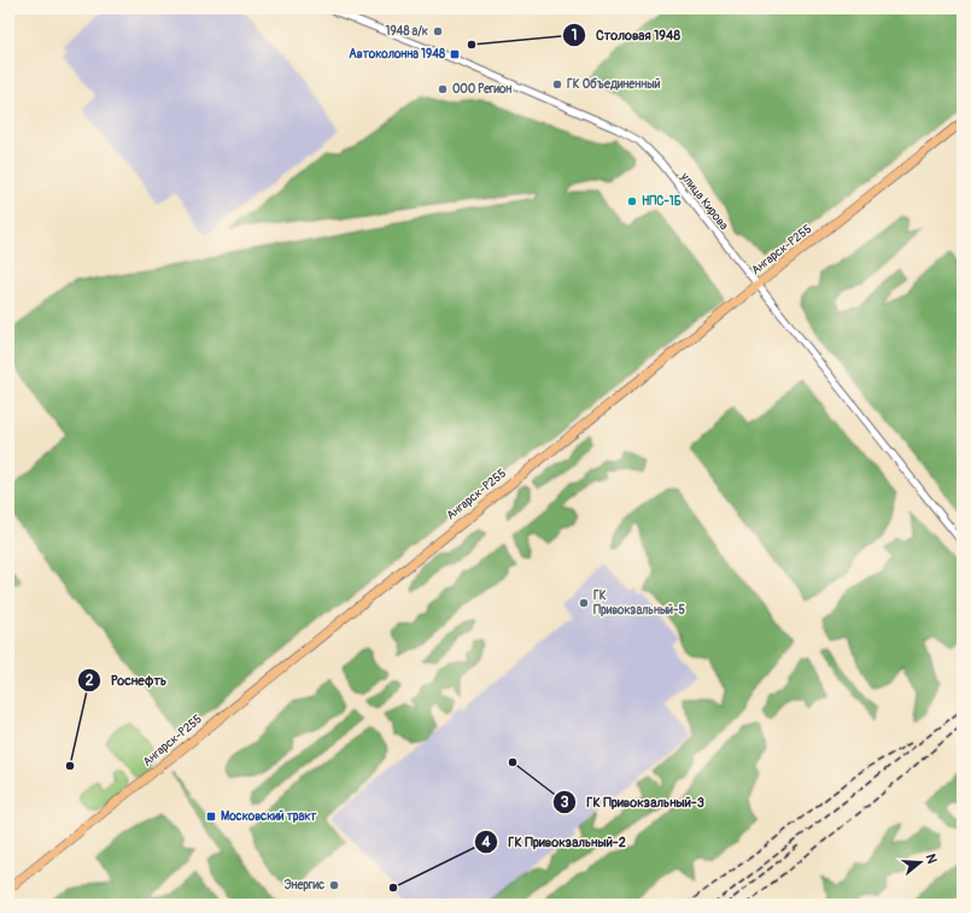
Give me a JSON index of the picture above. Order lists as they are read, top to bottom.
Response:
{
  "streets": {
    "main road": ["Ангарск-Р255"],
    "street": ["улица Кирова"]
  },
  "crossings": [
    ["улица Кирова", "Ангарск-Р255"]
  ],
  "places": {
    "other": [
      "1948 а/к",
      "Столовая 1948",
      "ГК Объединенный",
      "ООО Регион",
      "НПС-1Б",
      "ГК Привокзальный-5",
      "ГК Привокзальный-3",
      "Роснефть",
      "Энергис",
      "ГК Привокзальный-2"
    ],
    "transit": ["Автоколонна 1948", "Московский тракт"]
  },
  "north": "right"
}
